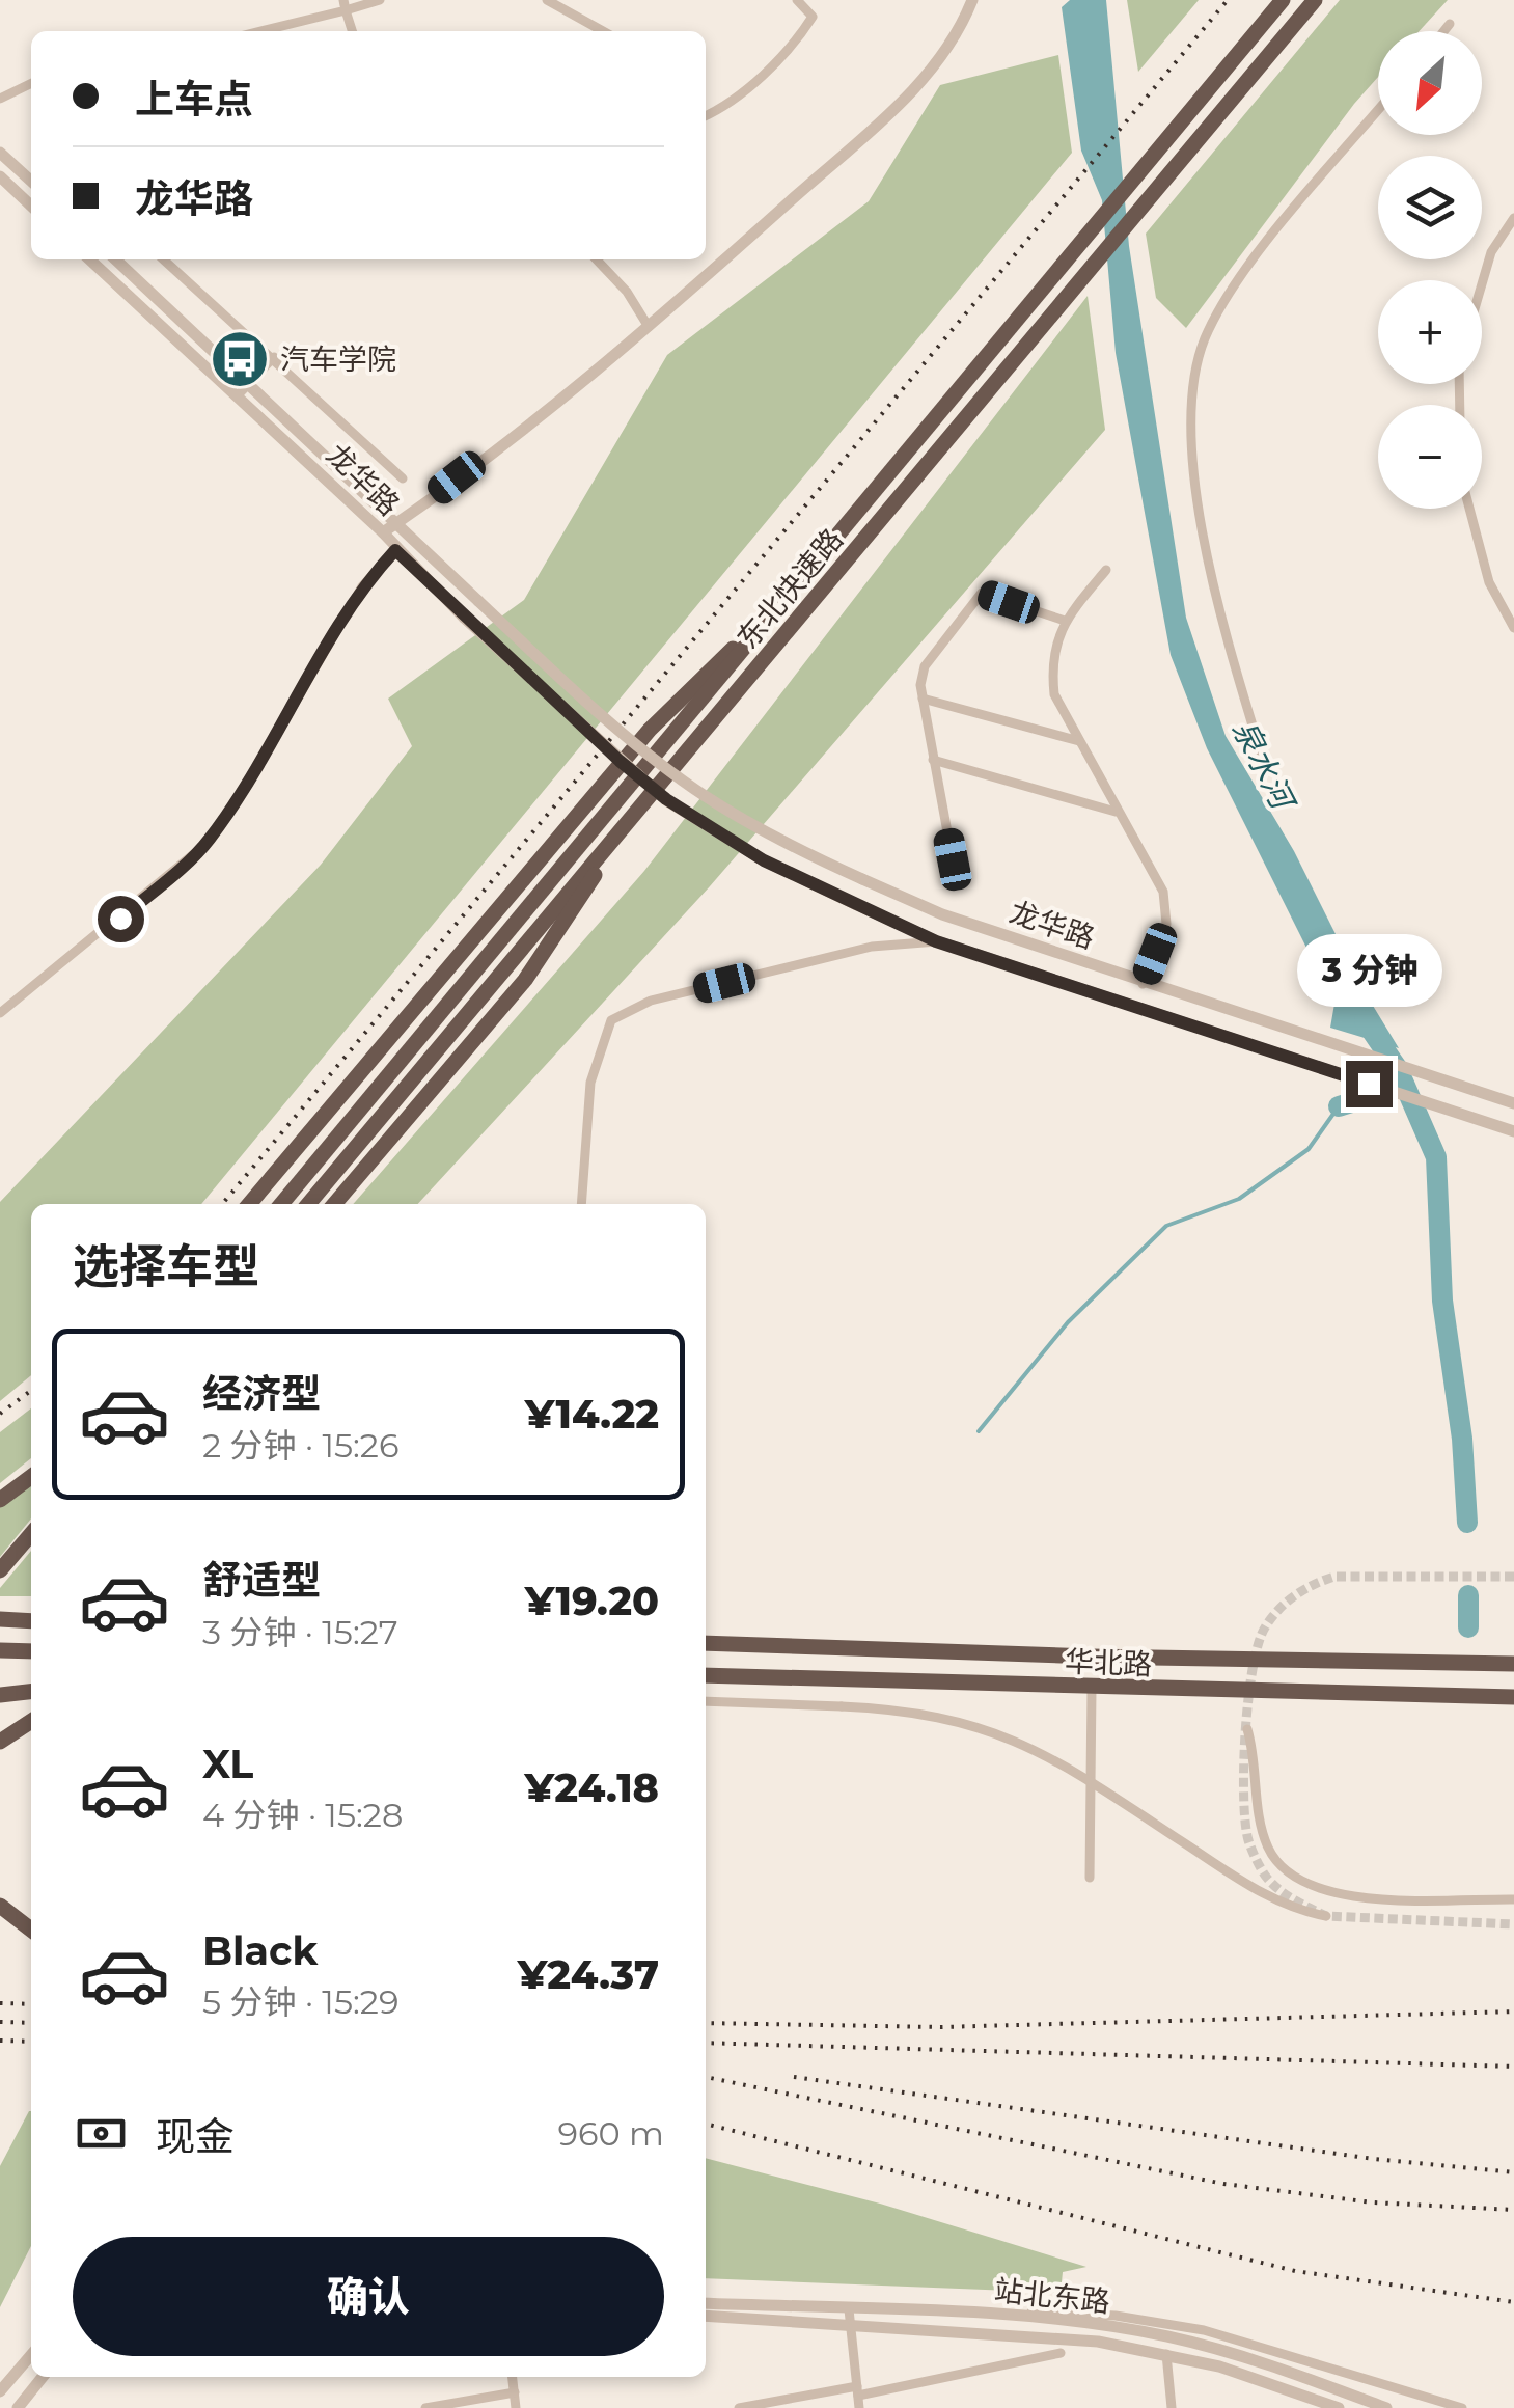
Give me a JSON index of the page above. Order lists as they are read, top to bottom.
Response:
{
  "streets": {
    "highway": ["东北快速路", "华北路"],
    "street": ["龙华路", "站北东路"]
  },
  "water": ["泉水河"],
  "places": {
    "bus stop": ["汽车学院"]
  },
  "north": "bottom left",
  "page": {
    "map_buttons": ["+", "−"],
    "banner": ["上车点", "龙华路"],
    "bubble": "3 分钟",
    "heading": "选择车型",
    "list": [
      {
        "name": "经济型",
        "note": "2 分钟 · 15:26",
        "value": "¥14.22"
      },
      {
        "name": "舒适型",
        "note": "3 分钟 · 15:27",
        "value": "¥19.20"
      },
      {
        "name": "XL",
        "note": "4 分钟 · 15:28",
        "value": "¥24.18"
      },
      {
        "name": "Black",
        "note": "5 分钟 · 15:29",
        "value": "¥24.37"
      }
    ],
    "pay": ["现金", "960 m"],
    "buttons": "确认"
  }
}
